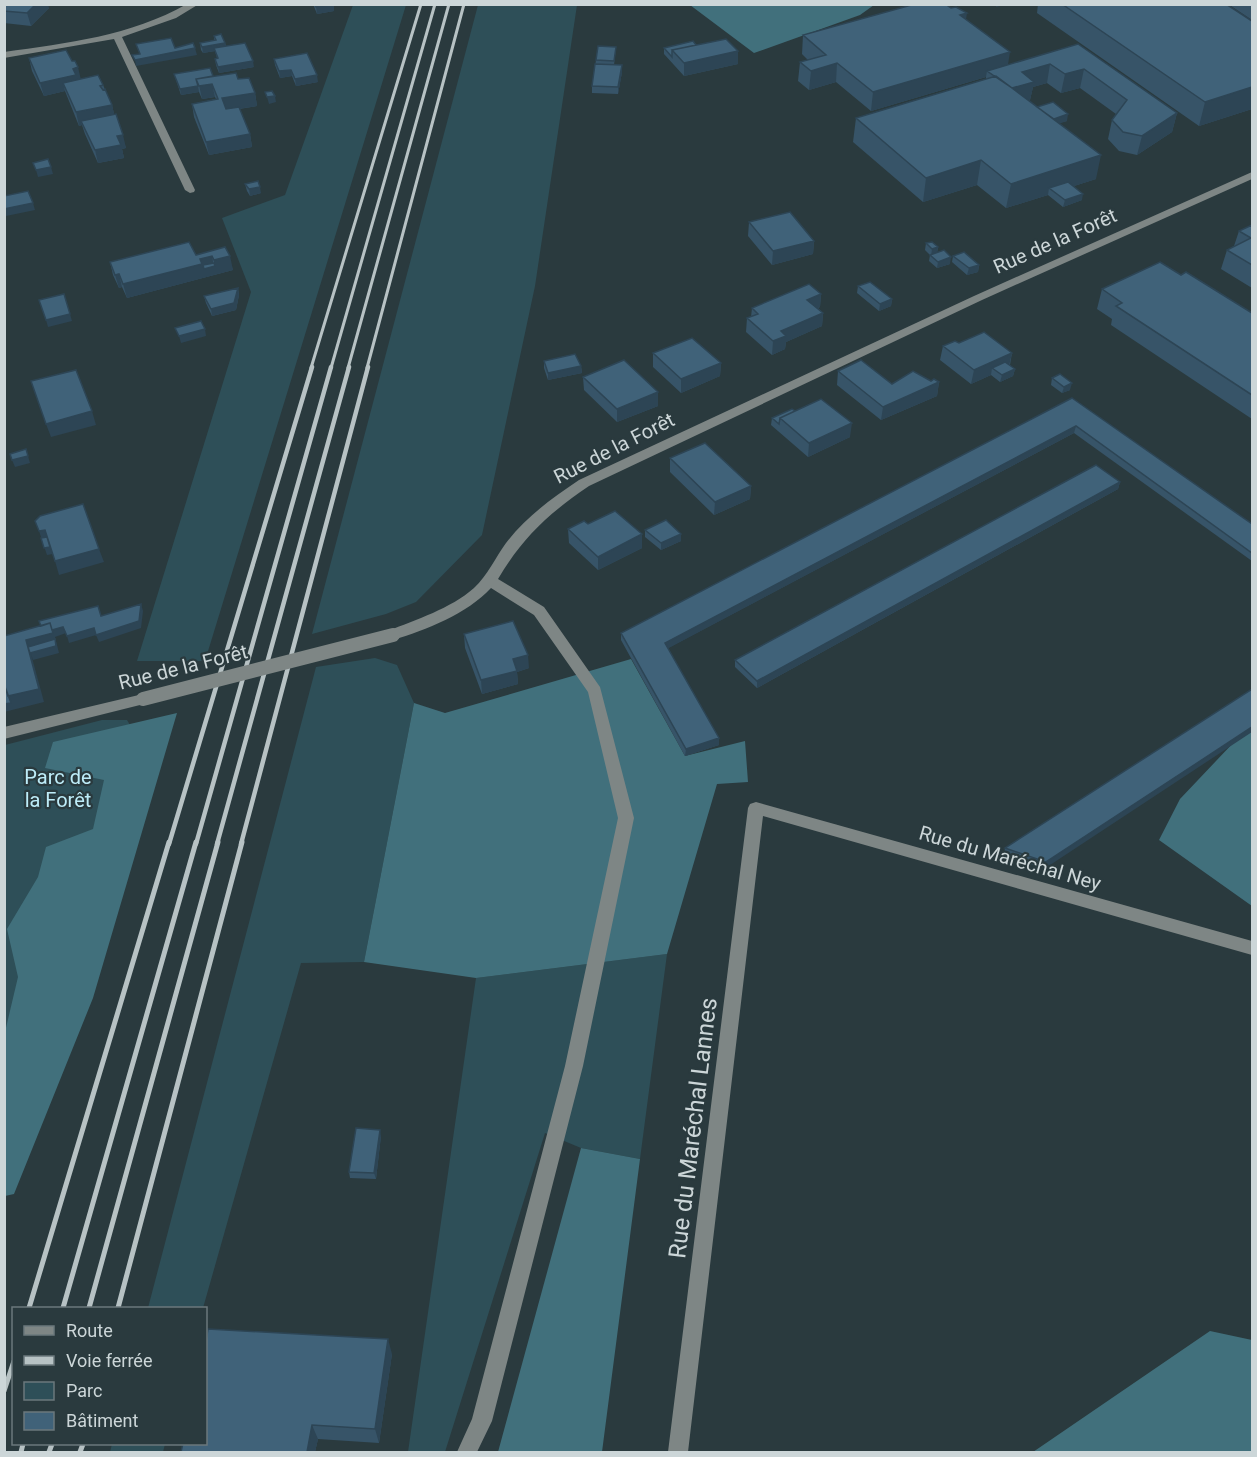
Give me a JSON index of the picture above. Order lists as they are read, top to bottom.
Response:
{
  "streets": {
    "street": ["Rue de la Forêt", "Rue du Maréchal Ney", "Rue du Maréchal Lannes"]
  },
  "crossings": [
    ["Rue du Maréchal Ney", "Rue du Maréchal Lannes"]
  ],
  "parks": ["Parc de la Forêt"],
  "legend": [
    "Route",
    "Voie ferrée",
    "Parc",
    "Bâtiment"
  ]
}
